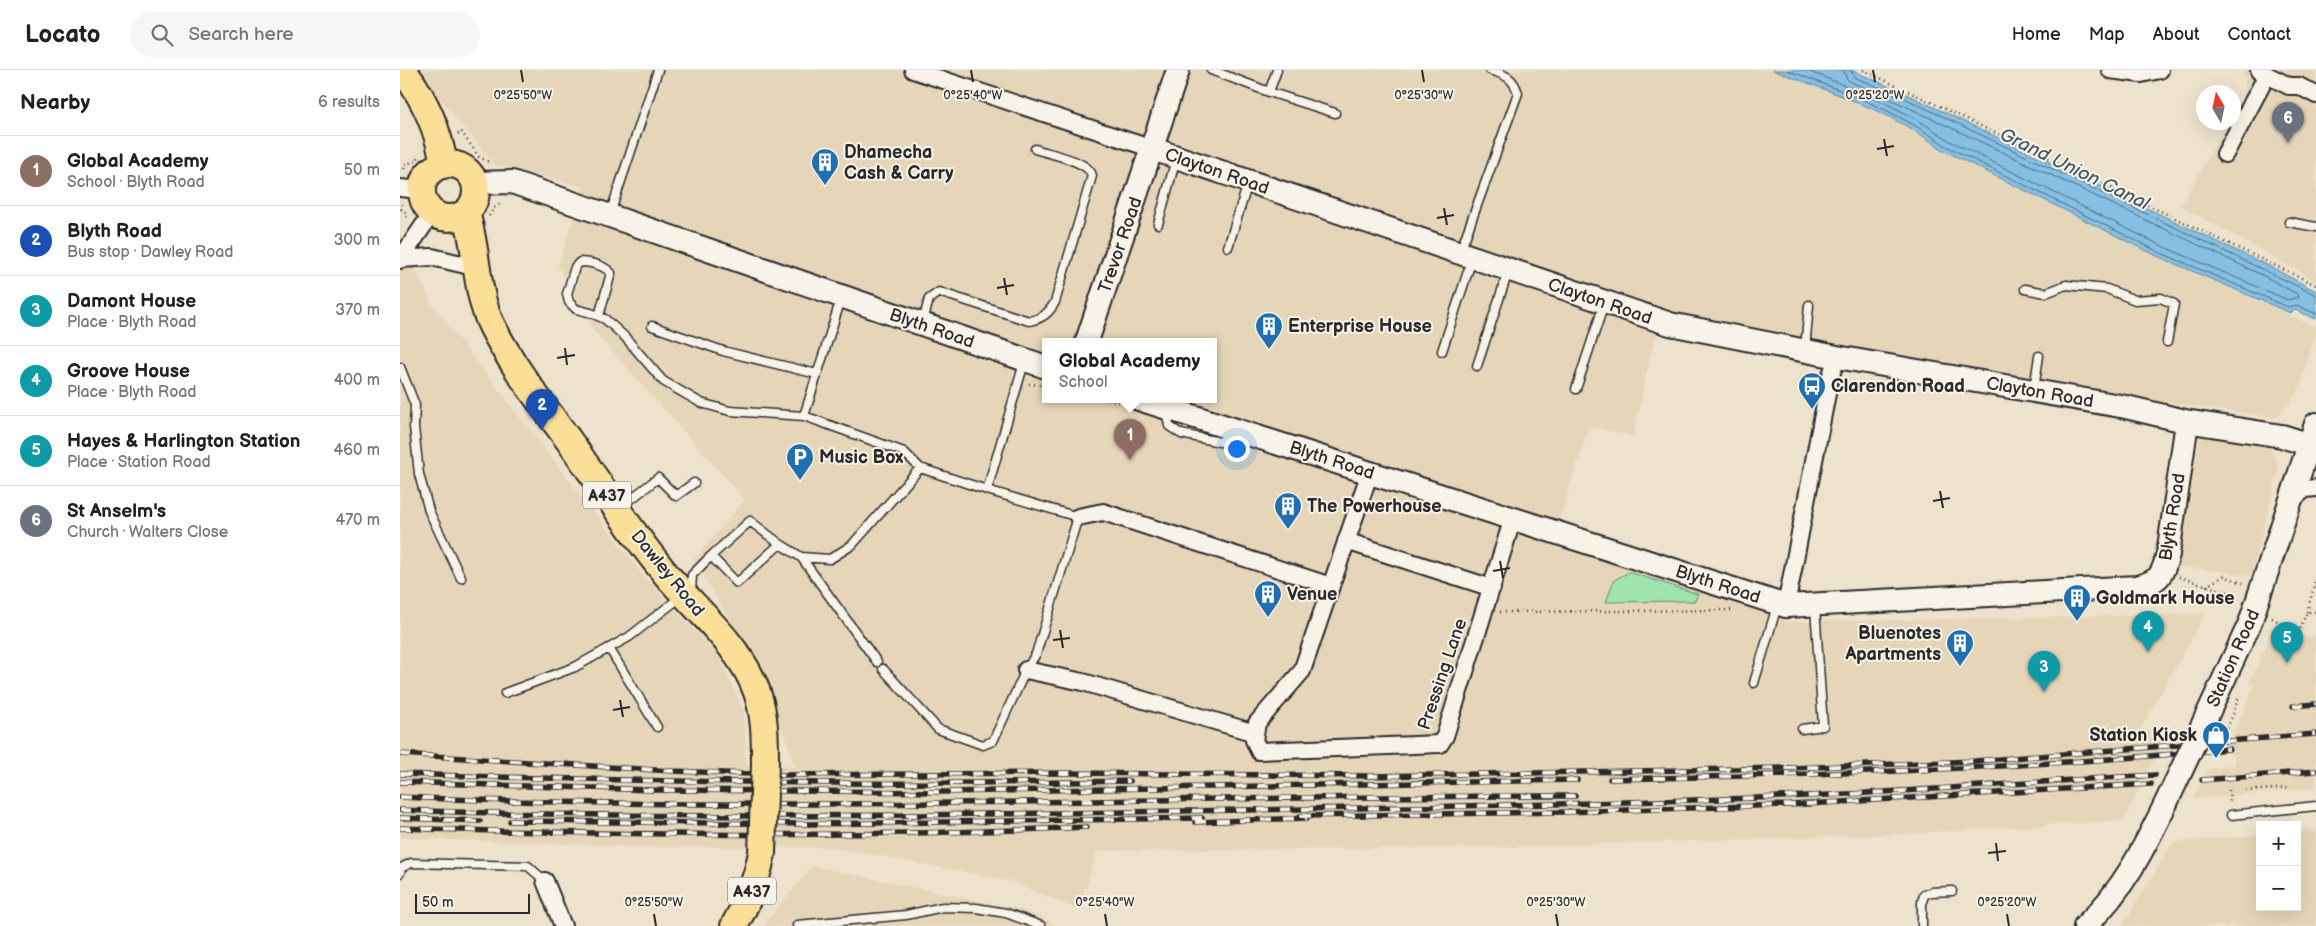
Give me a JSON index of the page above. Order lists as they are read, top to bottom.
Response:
{
  "streets": {
    "main road": ["A437", "Dawley Road"],
    "street": [
      "Clayton Road",
      "Trevor Road",
      "Blyth Road",
      "Station Road",
      "Pressing Lane"
    ]
  },
  "crossings": [
    ["Clayton Road", "Trevor Road"],
    ["Clayton Road", "Blyth Road"],
    ["Clayton Road", "Station Road"],
    ["Blyth Road", "Pressing Lane"]
  ],
  "water": ["Grand Union Canal"],
  "places": {
    "building": [
      "Dhamecha Cash & Carry",
      "Enterprise House",
      "The Powerhouse",
      "Venue",
      "Goldmark House",
      "Bluenotes Apartments"
    ],
    "bus stop": ["Clarendon Road"],
    "parking": ["Music Box"],
    "shop": ["Station Kiosk"]
  },
  "scale_bar": "50 m",
  "north": "top",
  "page": {
    "header": "Locato",
    "search": "Search here",
    "nav": [
      "Home",
      "Map",
      "About",
      "Contact"
    ],
    "heading": ["Nearby", "6 results"],
    "pins": [
      "6",
      "2",
      "1",
      "4",
      "5",
      "3"
    ],
    "list": [
      {
        "mark": "1",
        "name": "Global Academy",
        "note": "School · Blyth Road",
        "value": "50 m"
      },
      {
        "mark": "2",
        "name": "Blyth Road",
        "note": "Bus stop · Dawley Road",
        "value": "300 m"
      },
      {
        "mark": "3",
        "name": "Damont House",
        "note": "Place · Blyth Road",
        "value": "370 m"
      },
      {
        "mark": "4",
        "name": "Groove House",
        "note": "Place · Blyth Road",
        "value": "400 m"
      },
      {
        "mark": "5",
        "name": "Hayes & Harlington Station",
        "note": "Place · Station Road",
        "value": "460 m"
      },
      {
        "mark": "6",
        "name": "St Anselm's",
        "note": "Church · Walters Close",
        "value": "470 m"
      }
    ],
    "popup": ["Global Academy", "School"],
    "map_buttons": ["+", "−"],
    "scale": "50 m"
  },
  "coordinates": [
    "0°25'50\"W",
    "0°25'40\"W",
    "0°25'30\"W",
    "0°25'20\"W"
  ]
}
